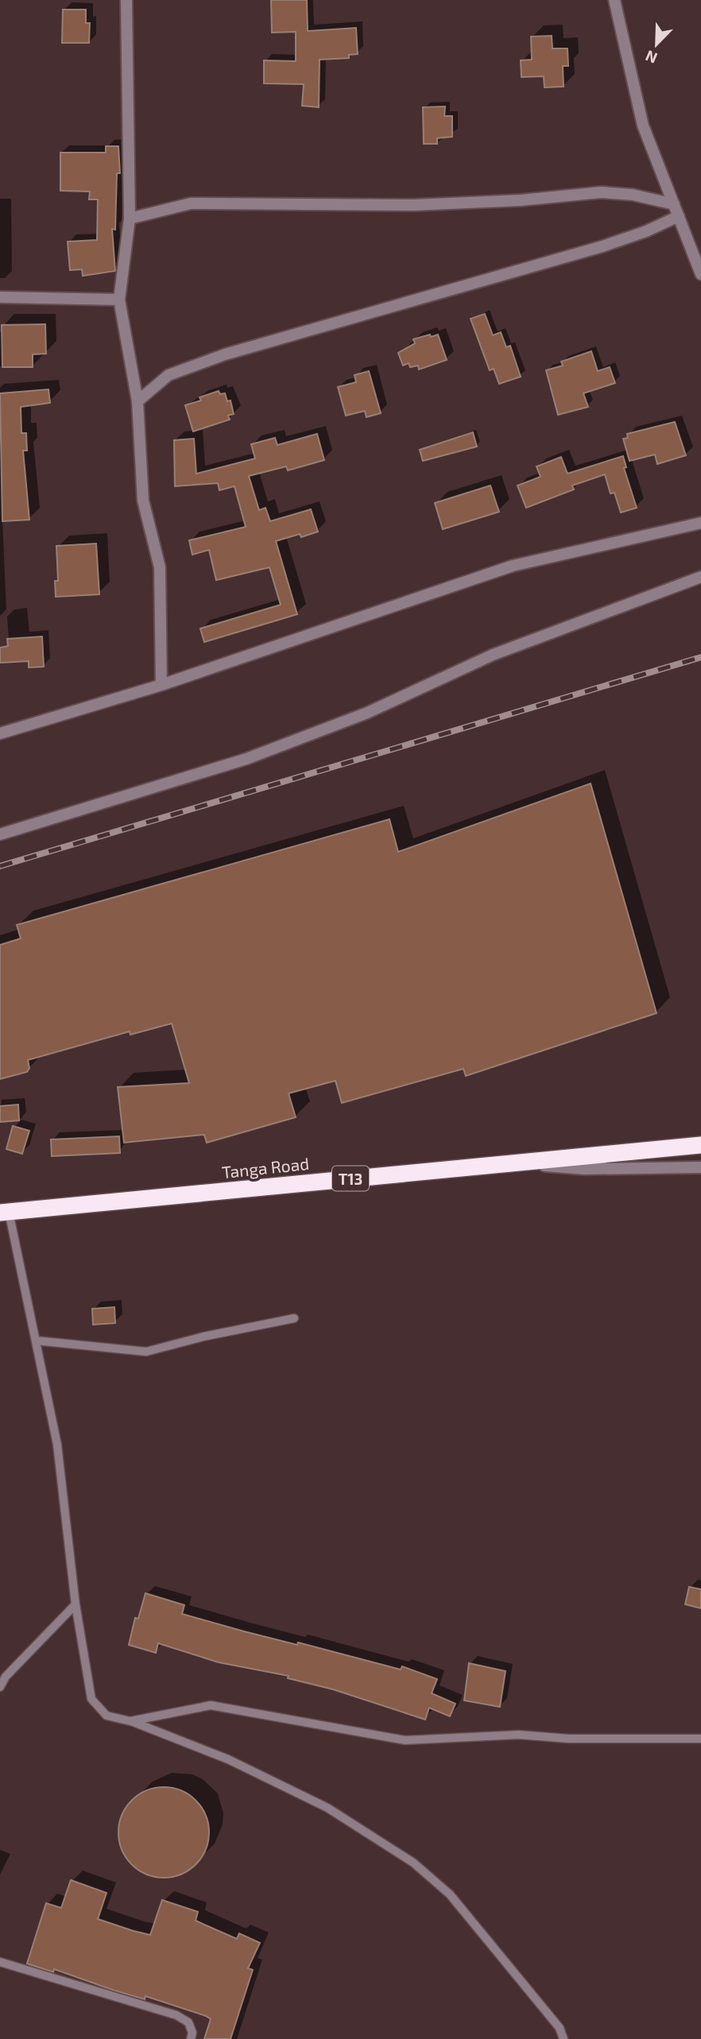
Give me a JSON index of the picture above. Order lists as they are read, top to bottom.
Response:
{
  "streets": {
    "highway": ["Tanga Road", "T13"]
  },
  "north": "bottom left"
}
